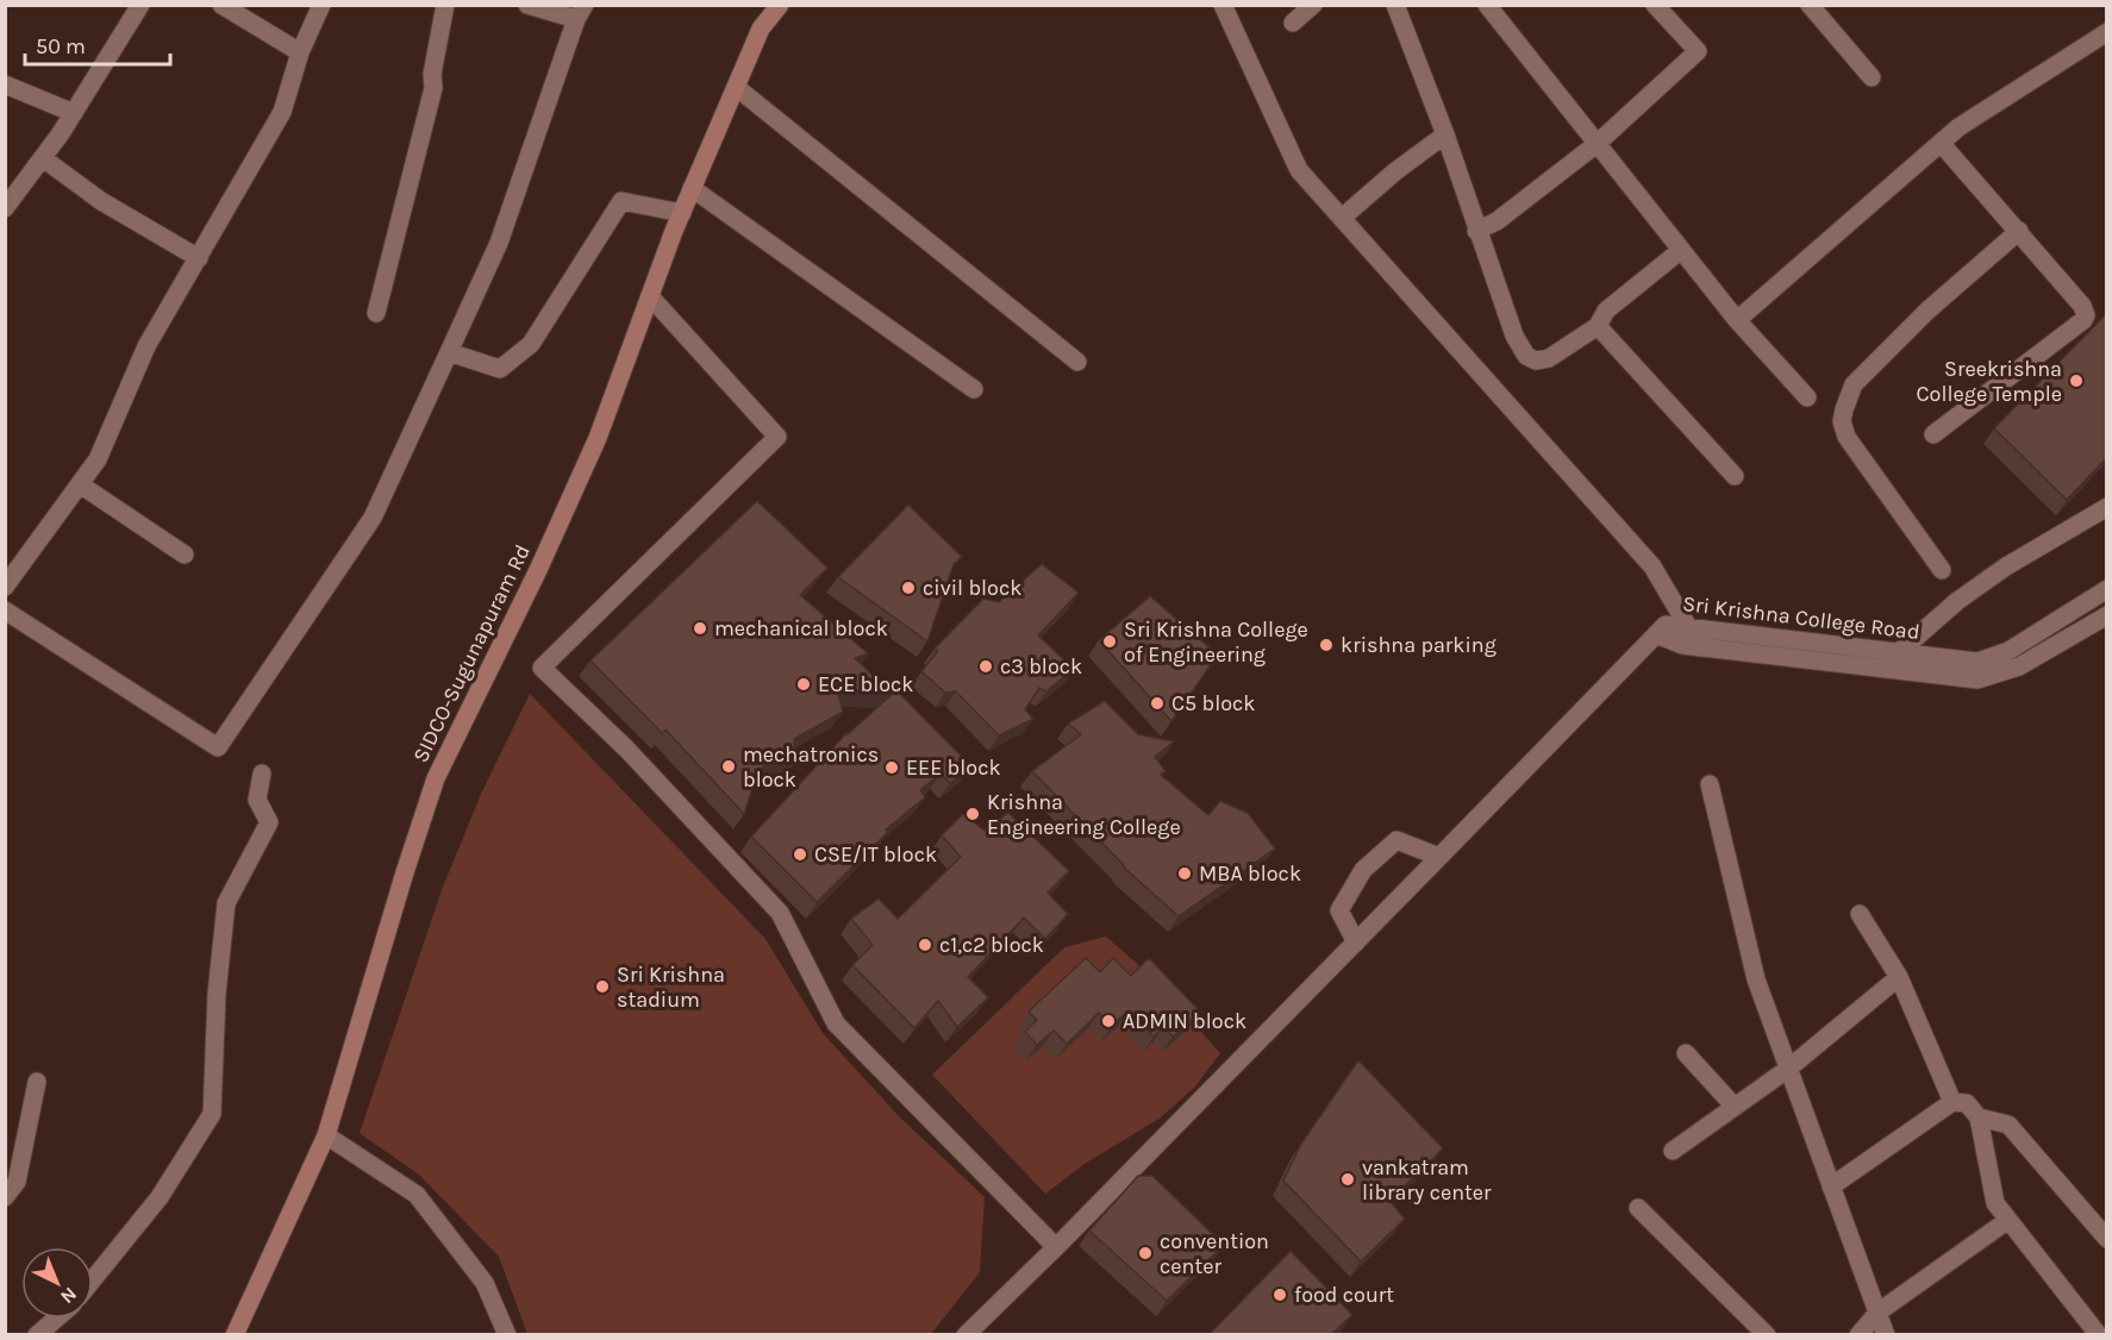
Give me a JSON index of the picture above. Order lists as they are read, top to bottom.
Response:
{
  "streets": {
    "street": ["Sri Krishna College Road", "SIDCO-Sugunapuram Rd"]
  },
  "places": [
    "Sreekrishna College Temple",
    "civil block",
    "mechanical block",
    "Sri Krishna College of Engineering",
    "krishna parking",
    "c3 block",
    "ECE block",
    "C5 block",
    "mechatronics block",
    "EEE block",
    "Krishna Engineering College",
    "CSE/IT block",
    "MBA block",
    "c1,c2 block",
    "Sri Krishna stadium",
    "ADMIN block",
    "vankatram library center",
    "convention center",
    "food court"
  ],
  "scale_bar": "50 m",
  "north": "bottom right"
}
